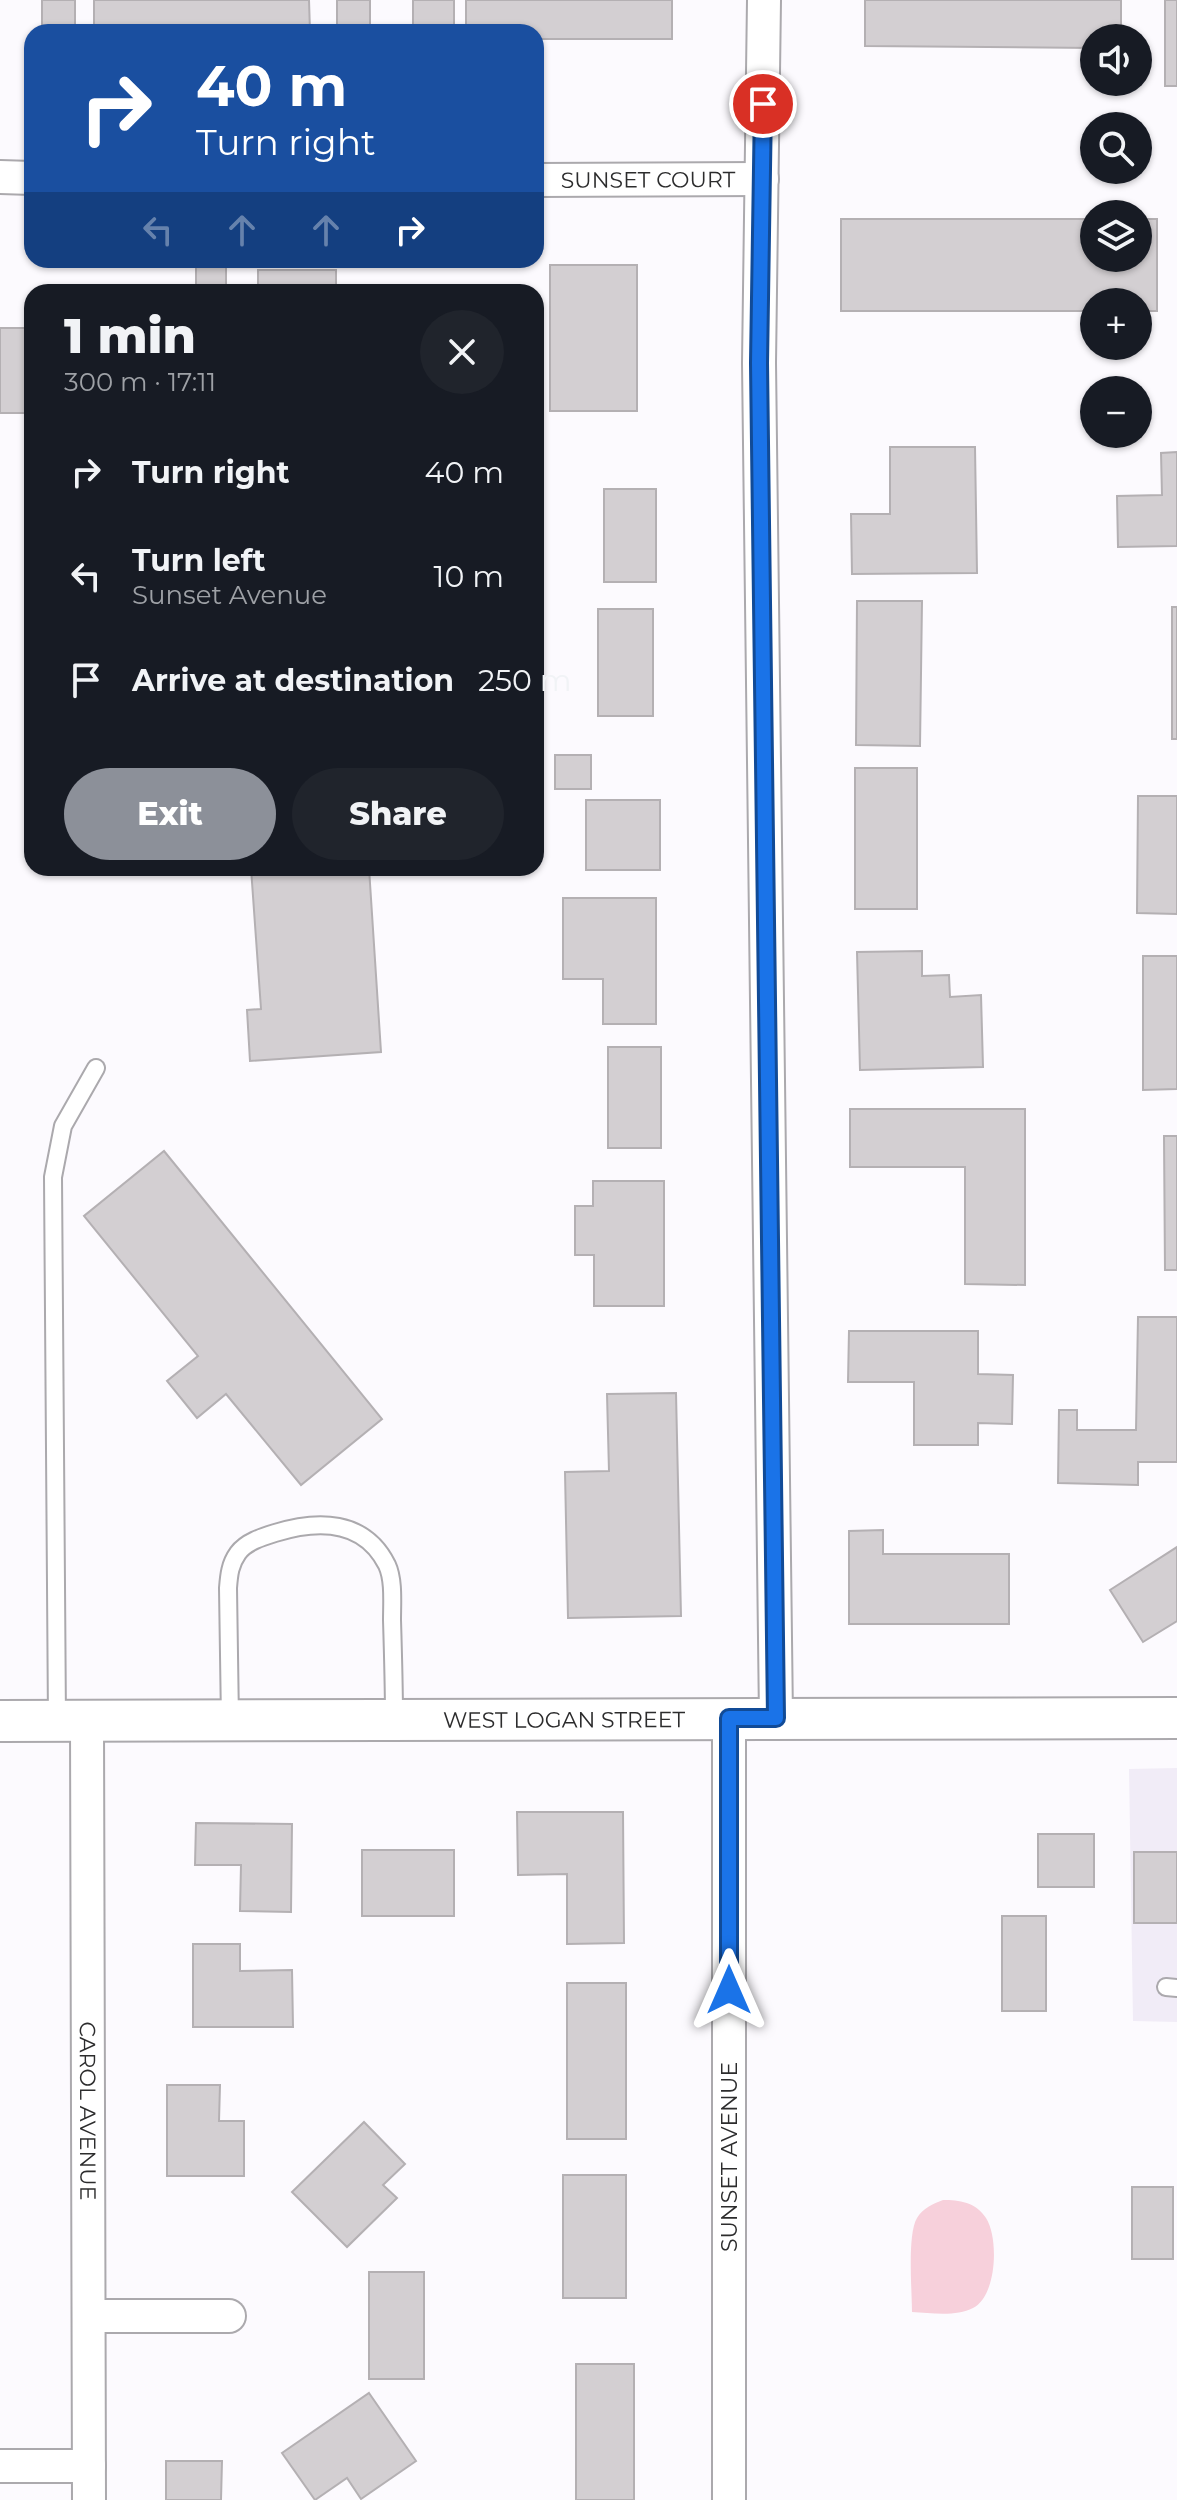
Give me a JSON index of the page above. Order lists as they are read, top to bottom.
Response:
{
  "streets": {
    "street": [
      "SUNSET COURT",
      "WEST LOGAN STREET",
      "CAROL AVENUE",
      "SUNSET AVENUE"
    ]
  },
  "crossings": [
    ["WEST LOGAN STREET", "CAROL AVENUE"],
    ["WEST LOGAN STREET", "SUNSET AVENUE"]
  ],
  "page": {
    "map_buttons": ["+", "−"],
    "turn": ["40 m", "Turn right"],
    "heading": ["1 min", "300 m · 17:11"],
    "list": [
      {
        "name": "Turn right",
        "value": "40 m"
      },
      {
        "name": "Turn left",
        "note": "Sunset Avenue",
        "value": "10 m"
      },
      {
        "name": "Arrive at destination",
        "value": "250 m"
      }
    ],
    "buttons": ["Exit", "Share"]
  }
}
